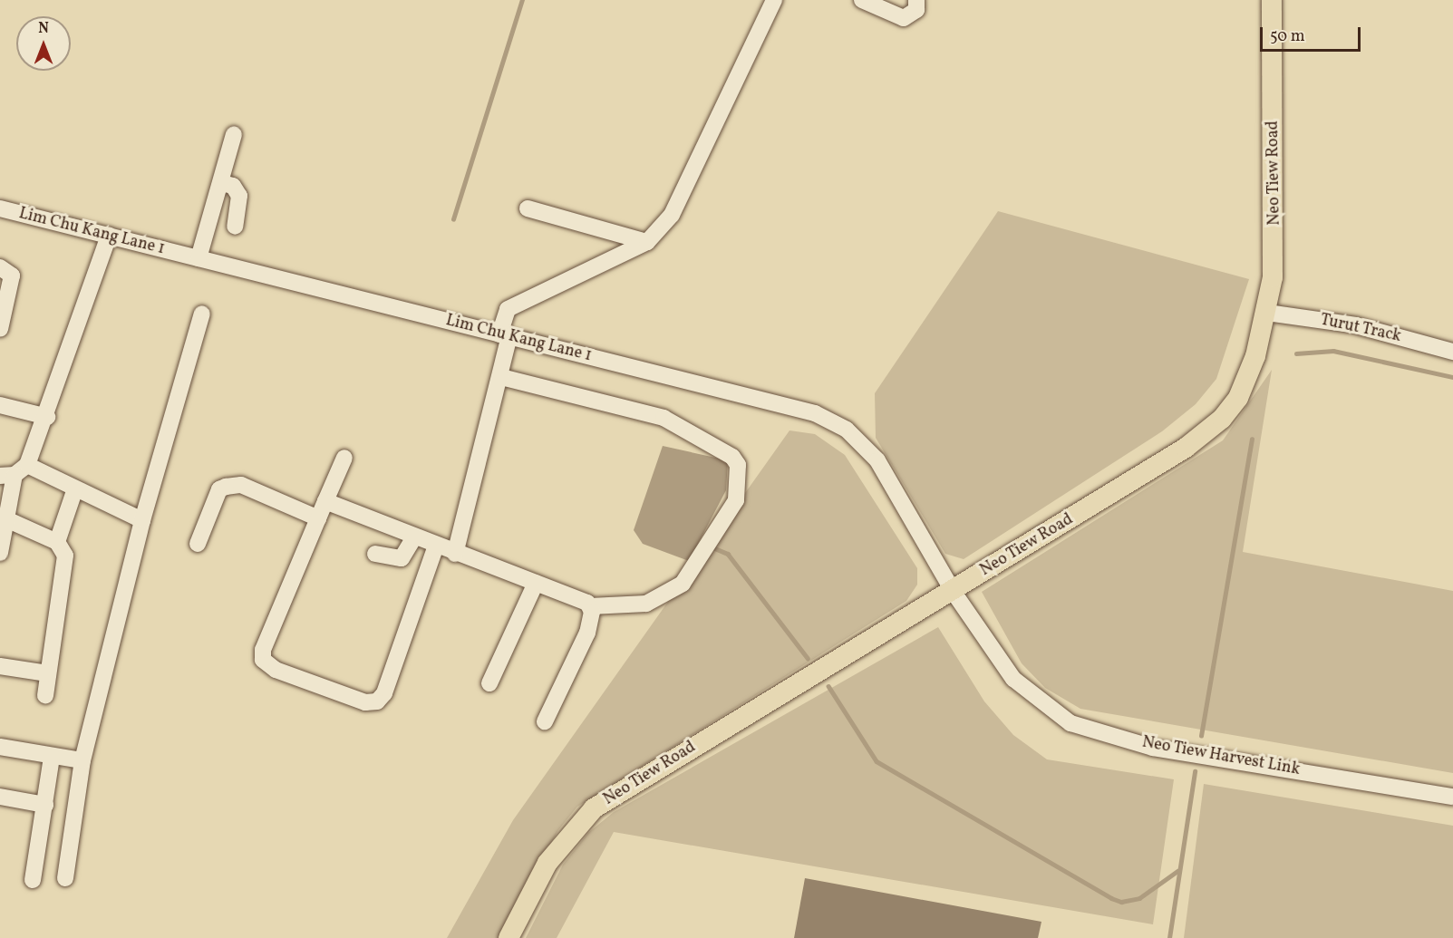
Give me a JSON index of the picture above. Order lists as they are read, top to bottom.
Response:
{
  "streets": {
    "main road": ["Neo Tiew Road"],
    "street": ["Lim Chu Kang Lane 1", "Turut Track", "Neo Tiew Harvest Link"]
  },
  "crossings": [
    ["Neo Tiew Road", "Lim Chu Kang Lane 1"],
    ["Neo Tiew Road", "Turut Track"],
    ["Neo Tiew Road", "Neo Tiew Harvest Link"],
    ["Lim Chu Kang Lane 1", "Neo Tiew Harvest Link"]
  ],
  "scale_bar": "50 m",
  "north": "top"
}
